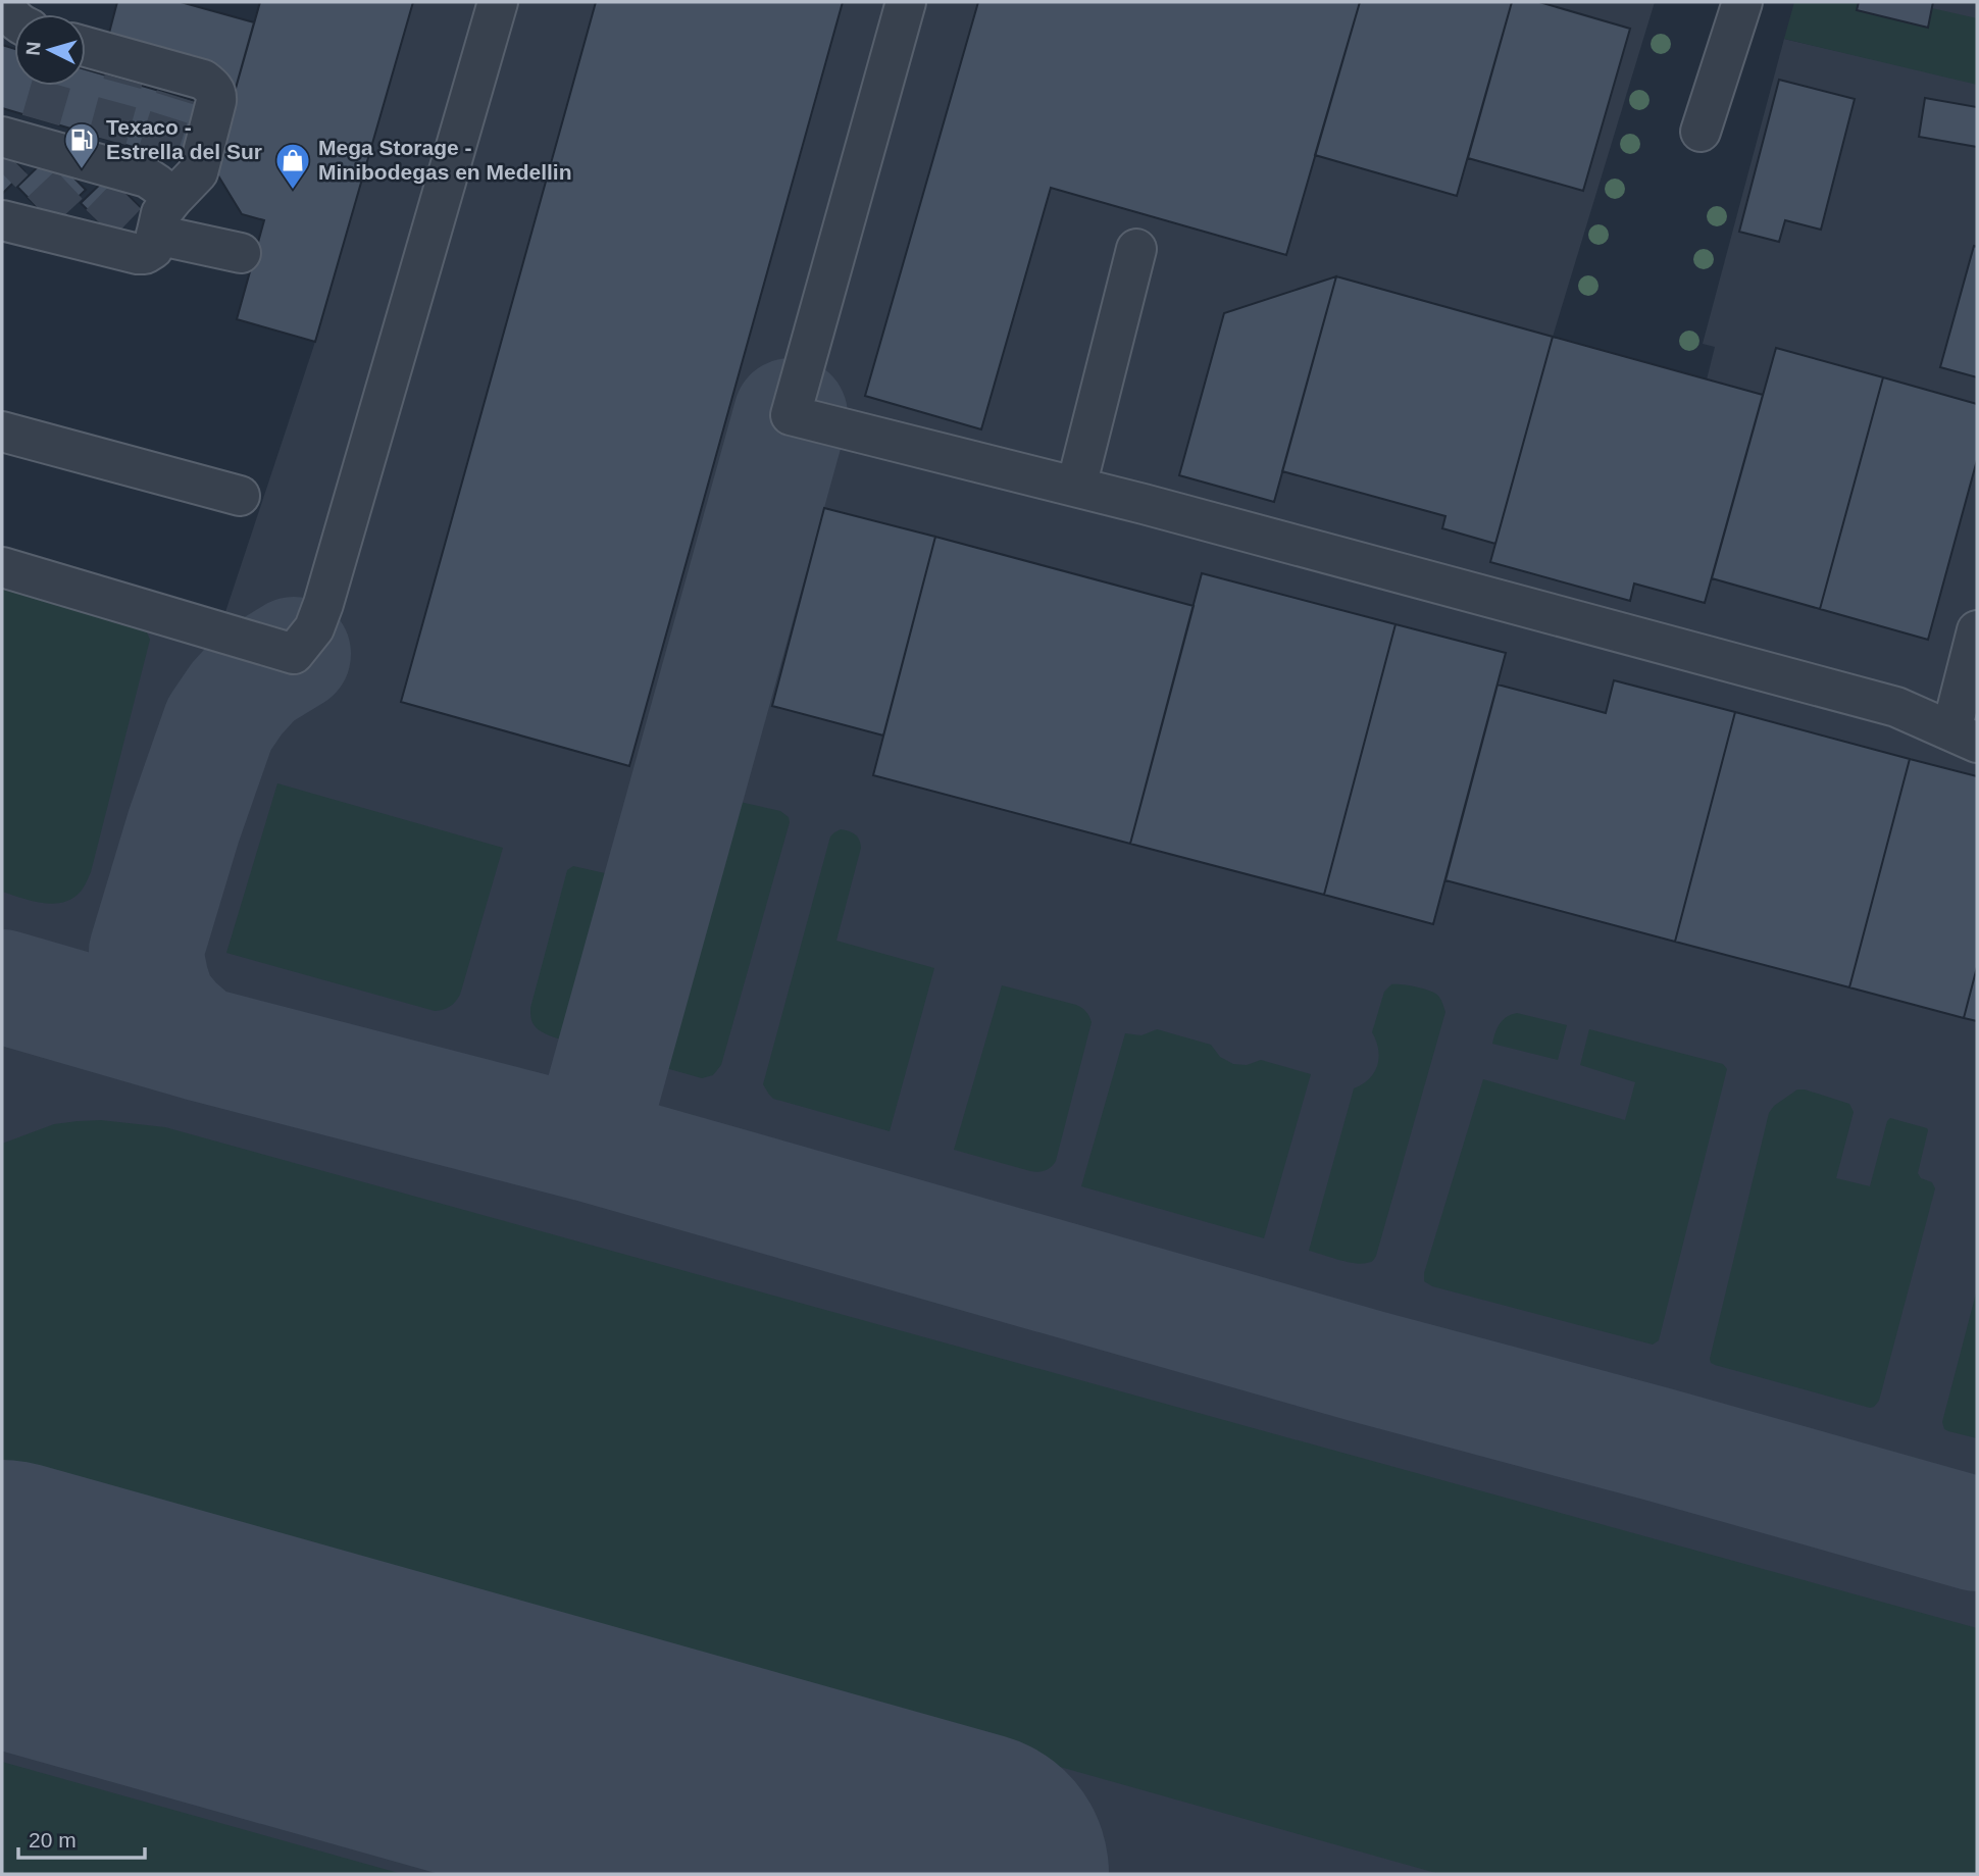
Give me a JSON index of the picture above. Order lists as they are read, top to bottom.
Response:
{
  "places": {
    "fuel station": ["Texaco - Estrella del Sur"],
    "shop": ["Mega Storage - Minibodegas en Medellin"]
  },
  "scale_bar": "20 m",
  "north": "left"
}
